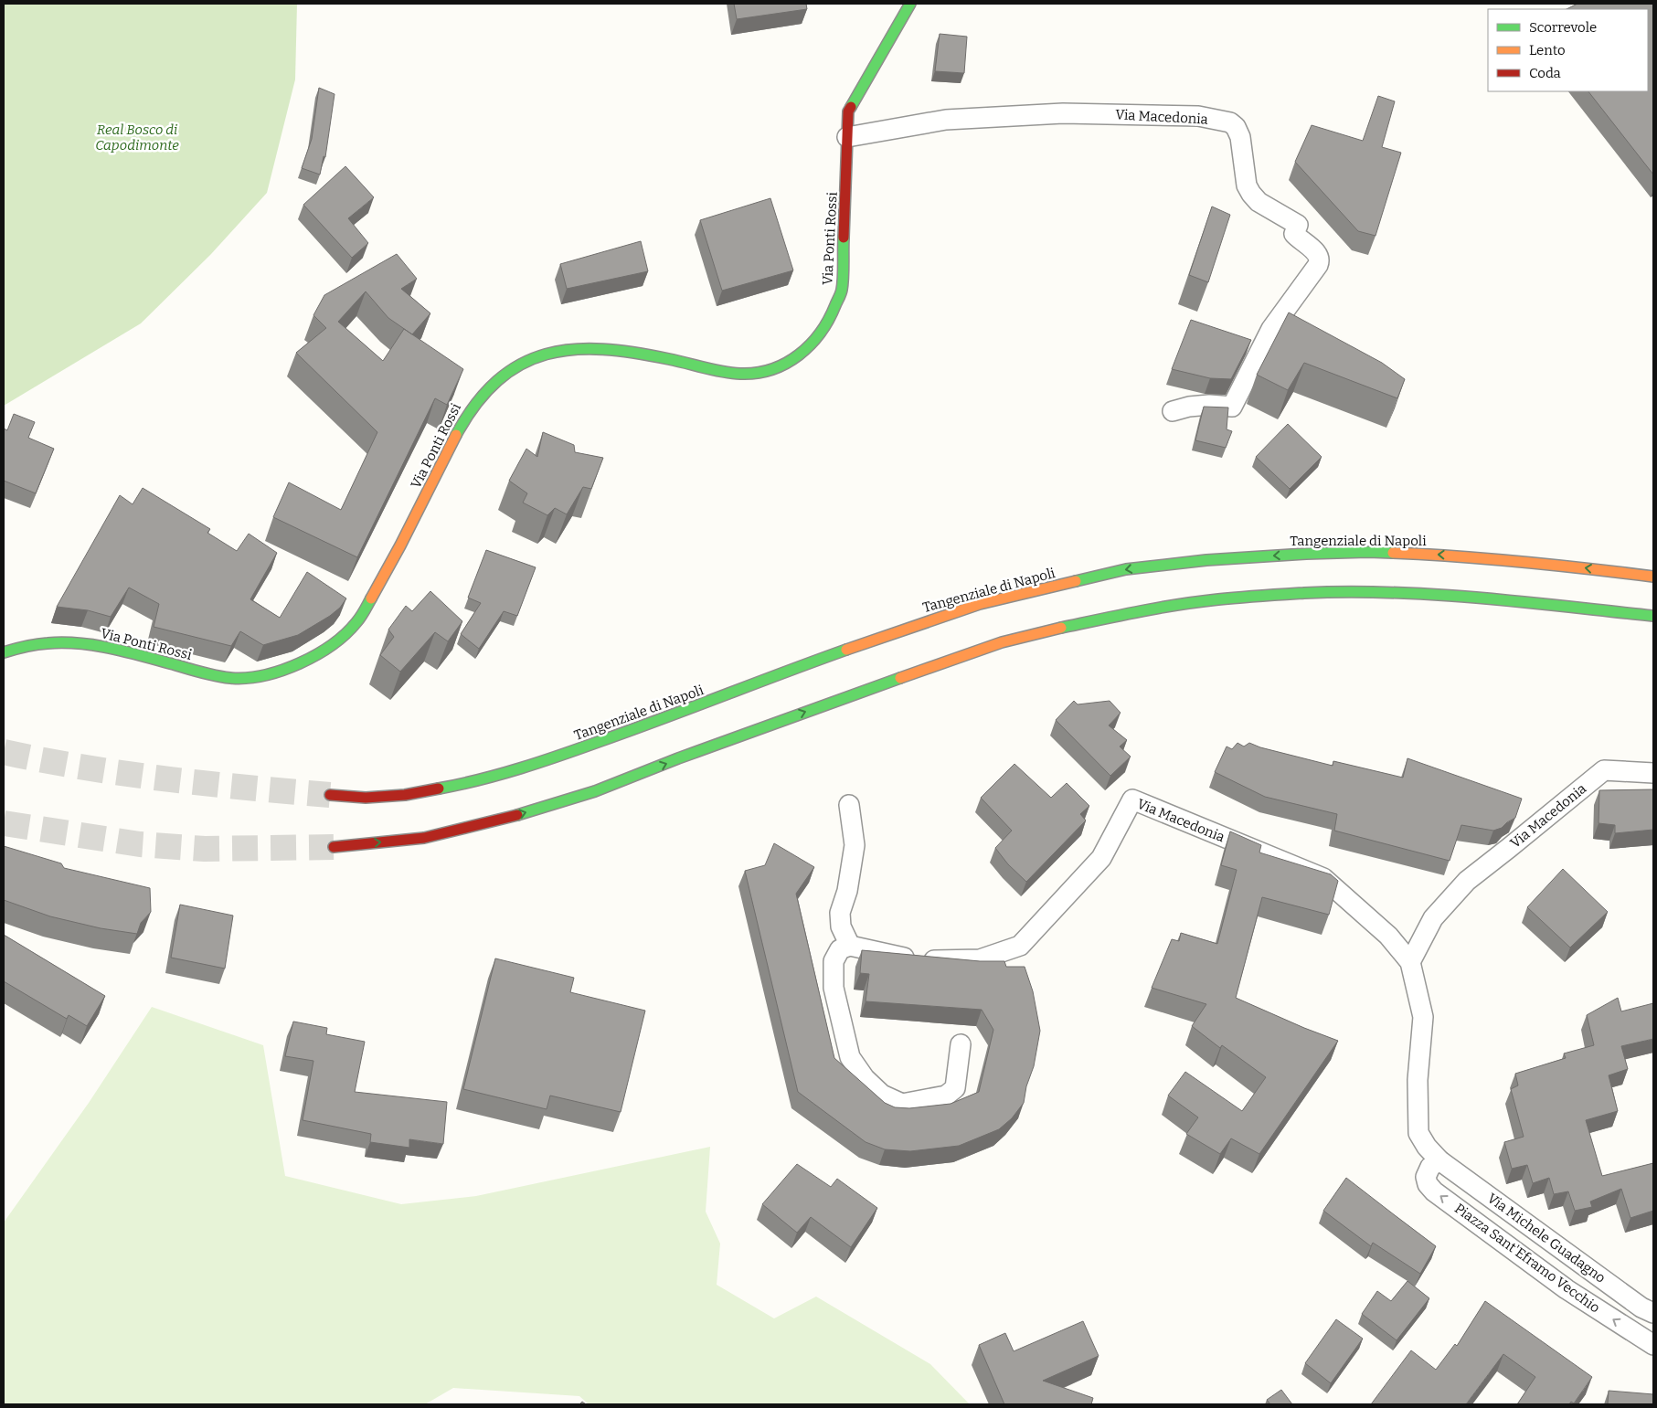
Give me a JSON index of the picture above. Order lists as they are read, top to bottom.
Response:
{
  "streets": {
    "main road": ["Via Ponti Rossi", "Tangenziale di Napoli"],
    "street": ["Via Macedonia", "Via Michele Guadagno", "Piazza Sant'Eframo Vecchio"]
  },
  "crossings": [
    ["Via Macedonia", "Via Ponti Rossi"],
    ["Via Macedonia", "Via Michele Guadagno"],
    ["Via Macedonia", "Piazza Sant'Eframo Vecchio"],
    ["Via Michele Guadagno", "Piazza Sant'Eframo Vecchio"]
  ],
  "one_way": ["Piazza Sant'Eframo Vecchio"],
  "parks": ["Real Bosco di Capodimonte"],
  "legend": ["Scorrevole", "Lento", "Coda"]
}
